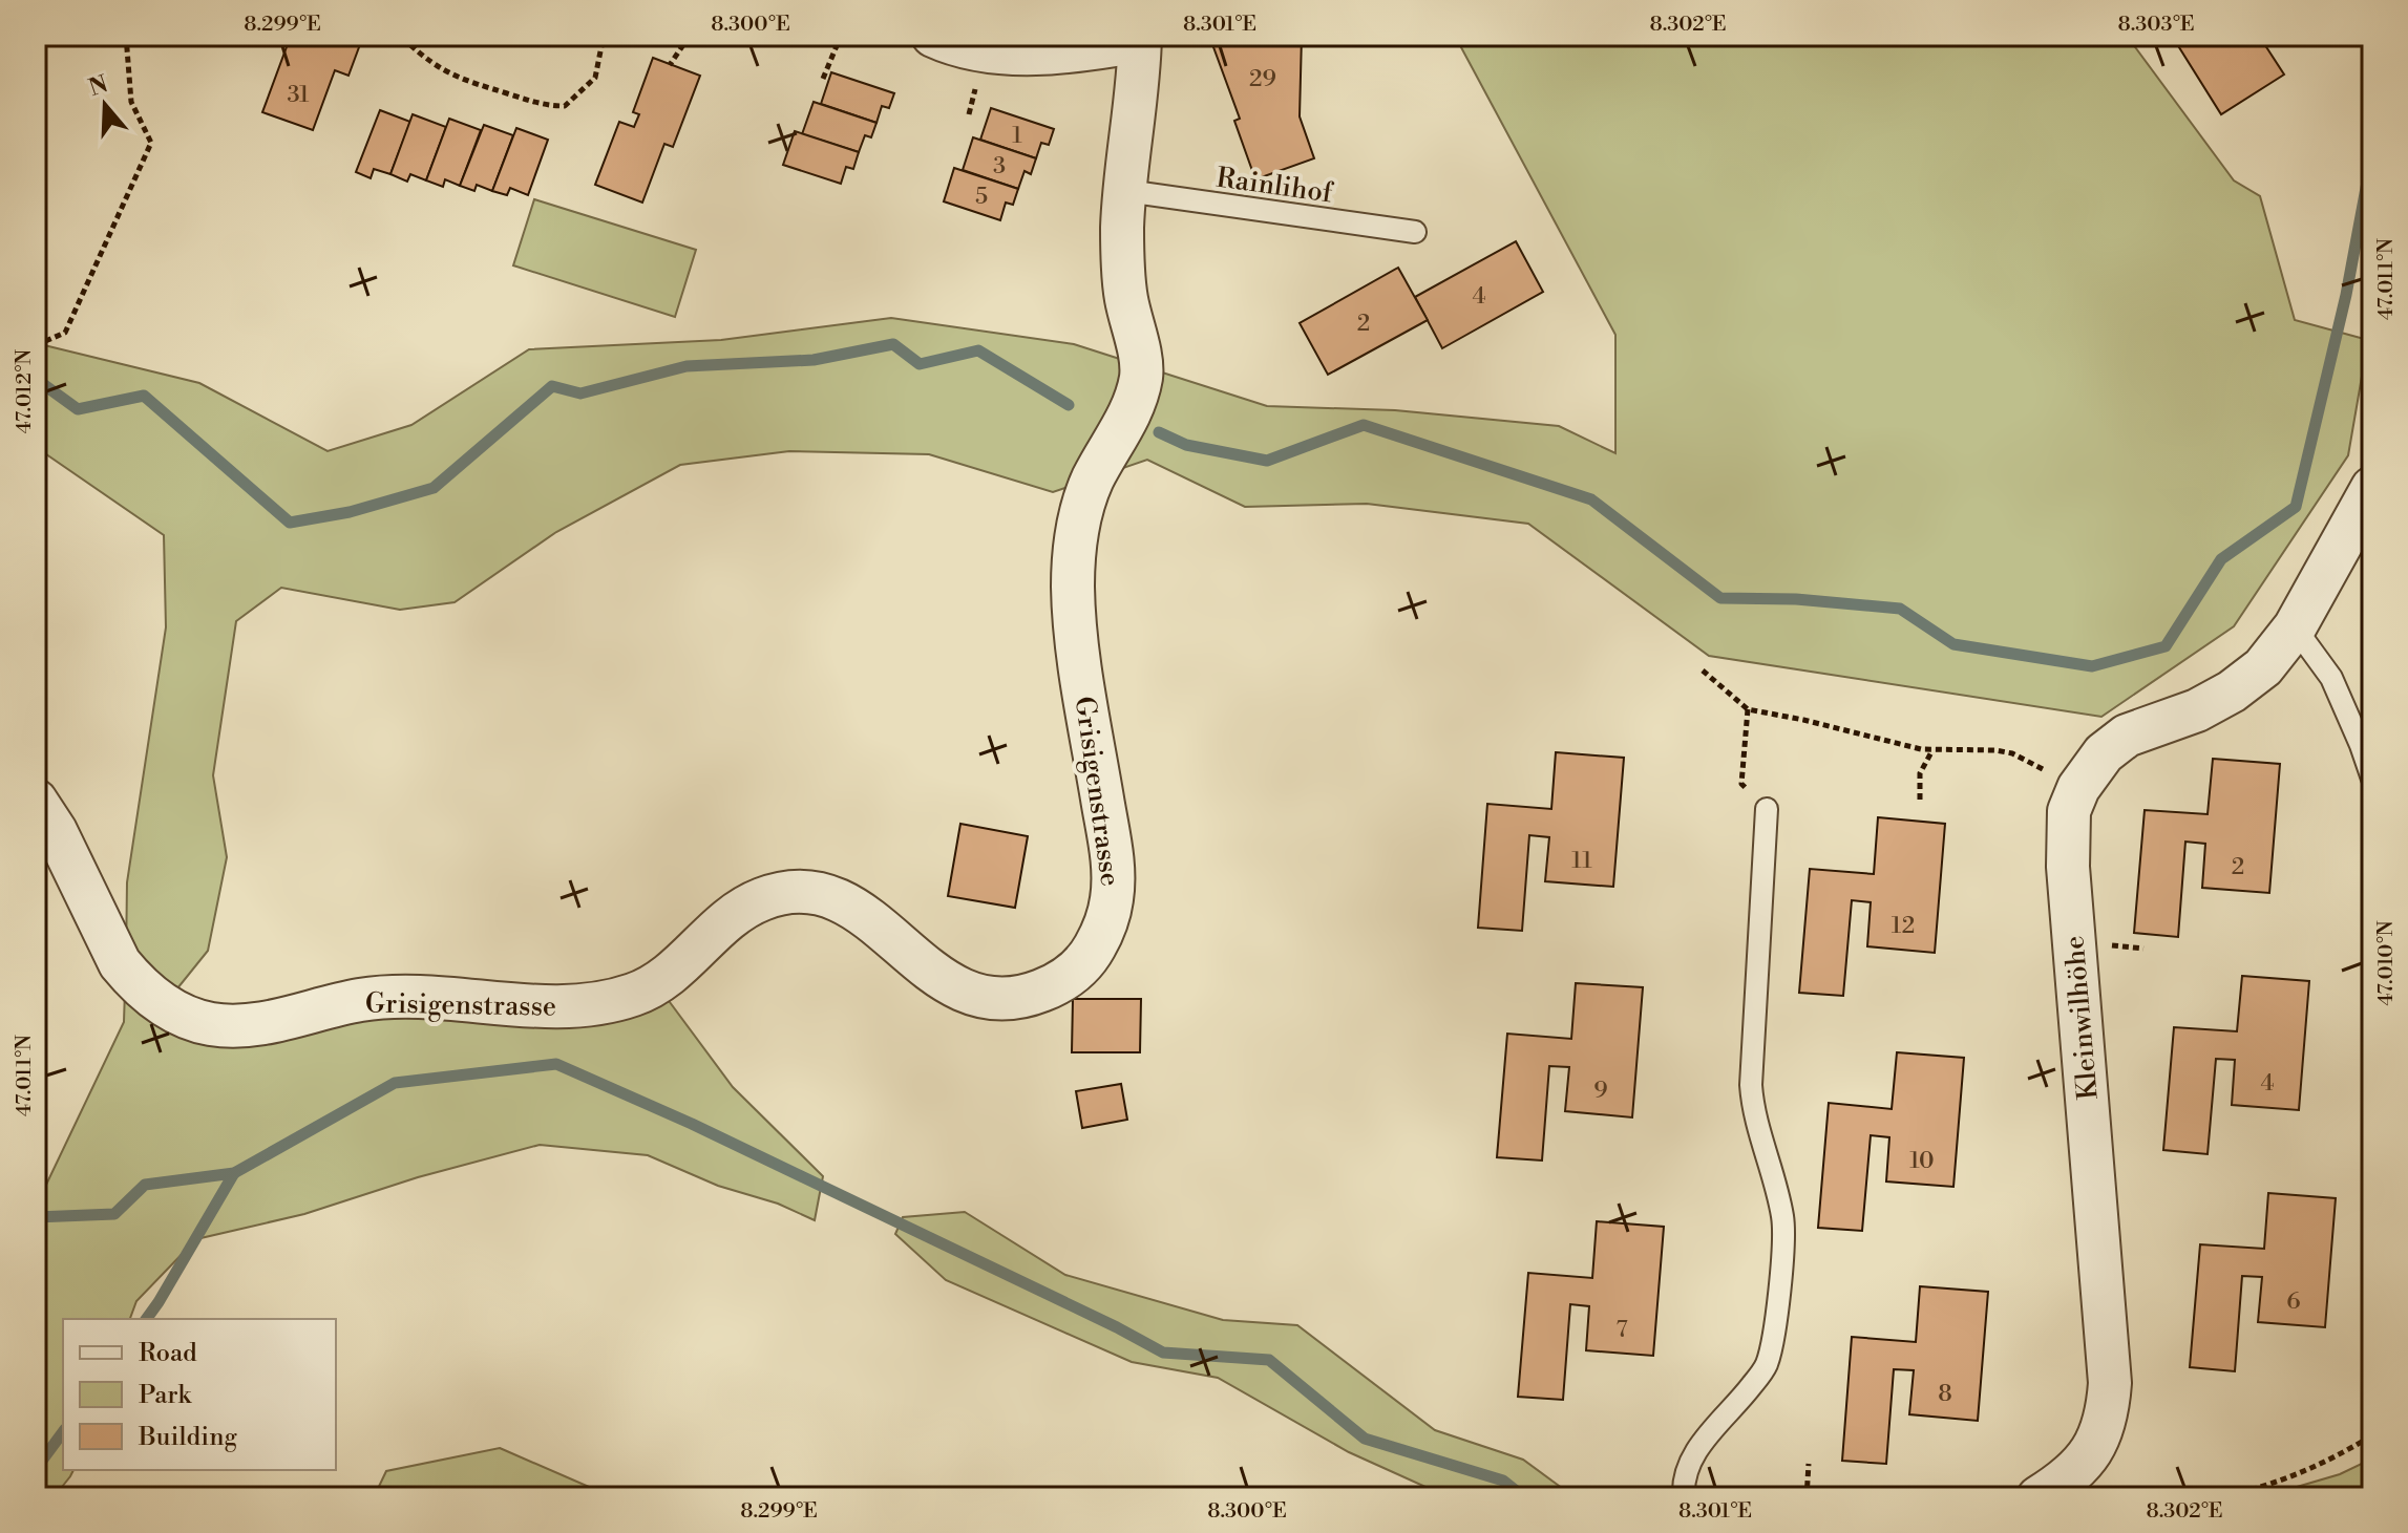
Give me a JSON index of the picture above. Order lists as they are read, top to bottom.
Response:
{
  "streets": {
    "street": ["Grisigenstrasse", "Kleinwilhöhe"],
    "lane": ["Rainlihof"]
  },
  "crossings": [
    ["Rainlihof", "Grisigenstrasse"]
  ],
  "house_numbers": [
    "29",
    "31",
    "1",
    "3",
    "5",
    "4",
    "2",
    "11",
    "2",
    "12",
    "4",
    "9",
    "10",
    "6",
    "7",
    "8"
  ],
  "legend": ["Road", "Park", "Building"],
  "north": "top",
  "coordinates": [
    "8.299°E",
    "8.300°E",
    "8.301°E",
    "8.302°E",
    "8.303°E",
    "47.011°N",
    "47.012°N",
    "47.010°N"
  ]
}
